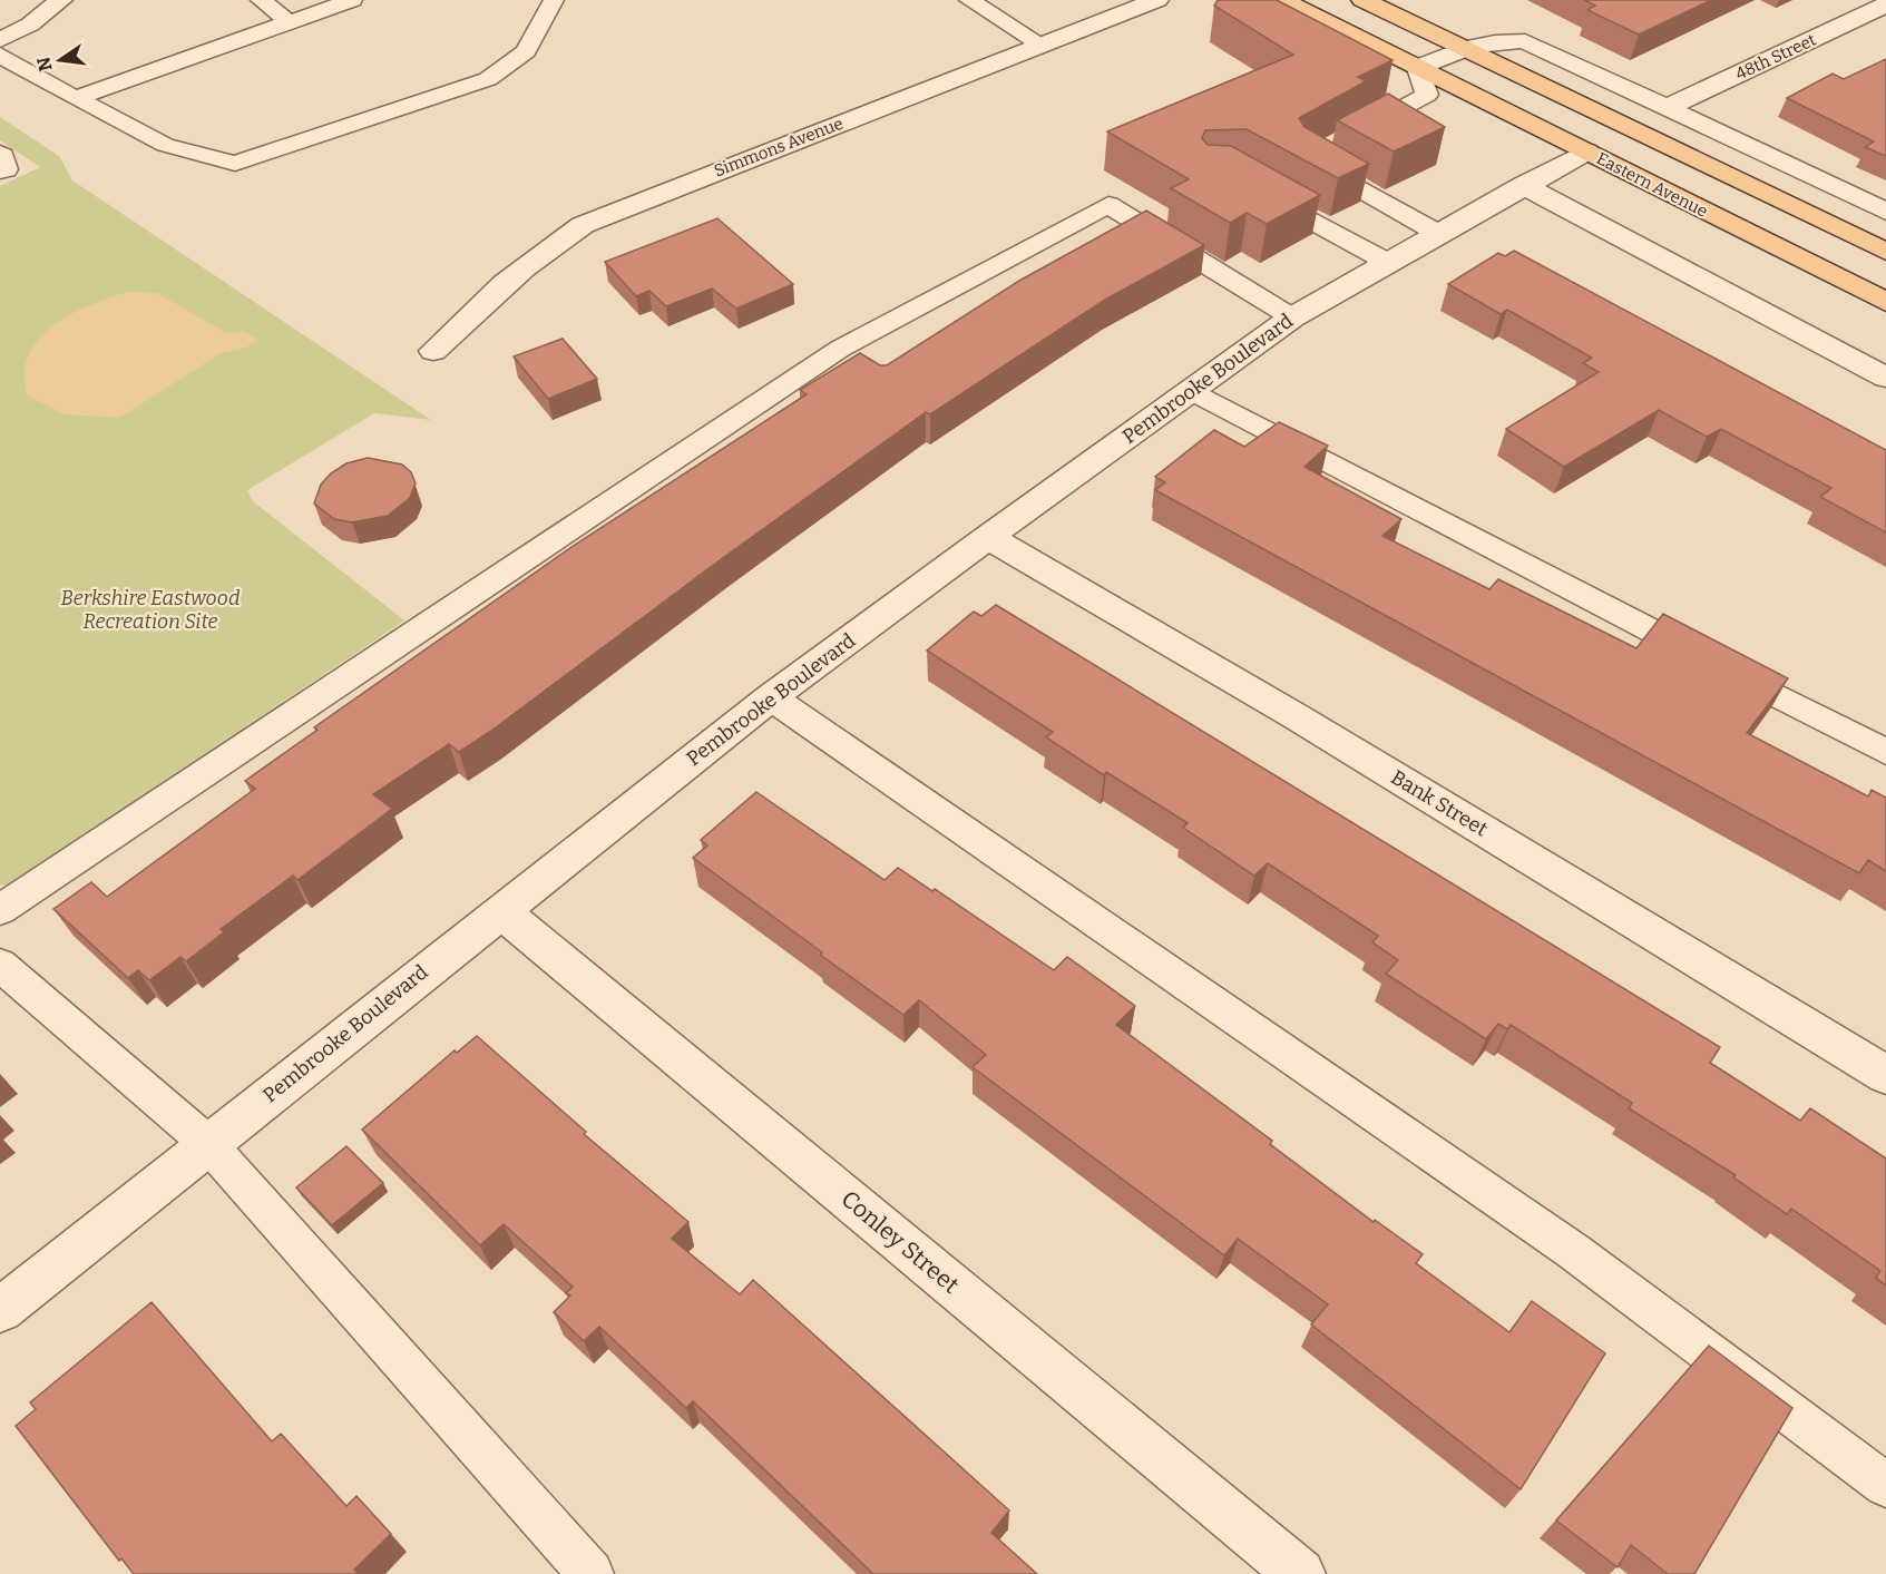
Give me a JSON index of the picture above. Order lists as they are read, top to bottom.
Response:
{
  "streets": {
    "main road": ["Eastern Avenue"],
    "street": [
      "48th Street",
      "Simmons Avenue",
      "Pembrooke Boulevard",
      "Bank Street",
      "Conley Street"
    ]
  },
  "crossings": [
    ["Eastern Avenue", "Pembrooke Boulevard"],
    ["Pembrooke Boulevard", "Bank Street"],
    ["Pembrooke Boulevard", "Conley Street"]
  ],
  "parks": ["Berkshire Eastwood Recreation Site"],
  "north": "left"
}
